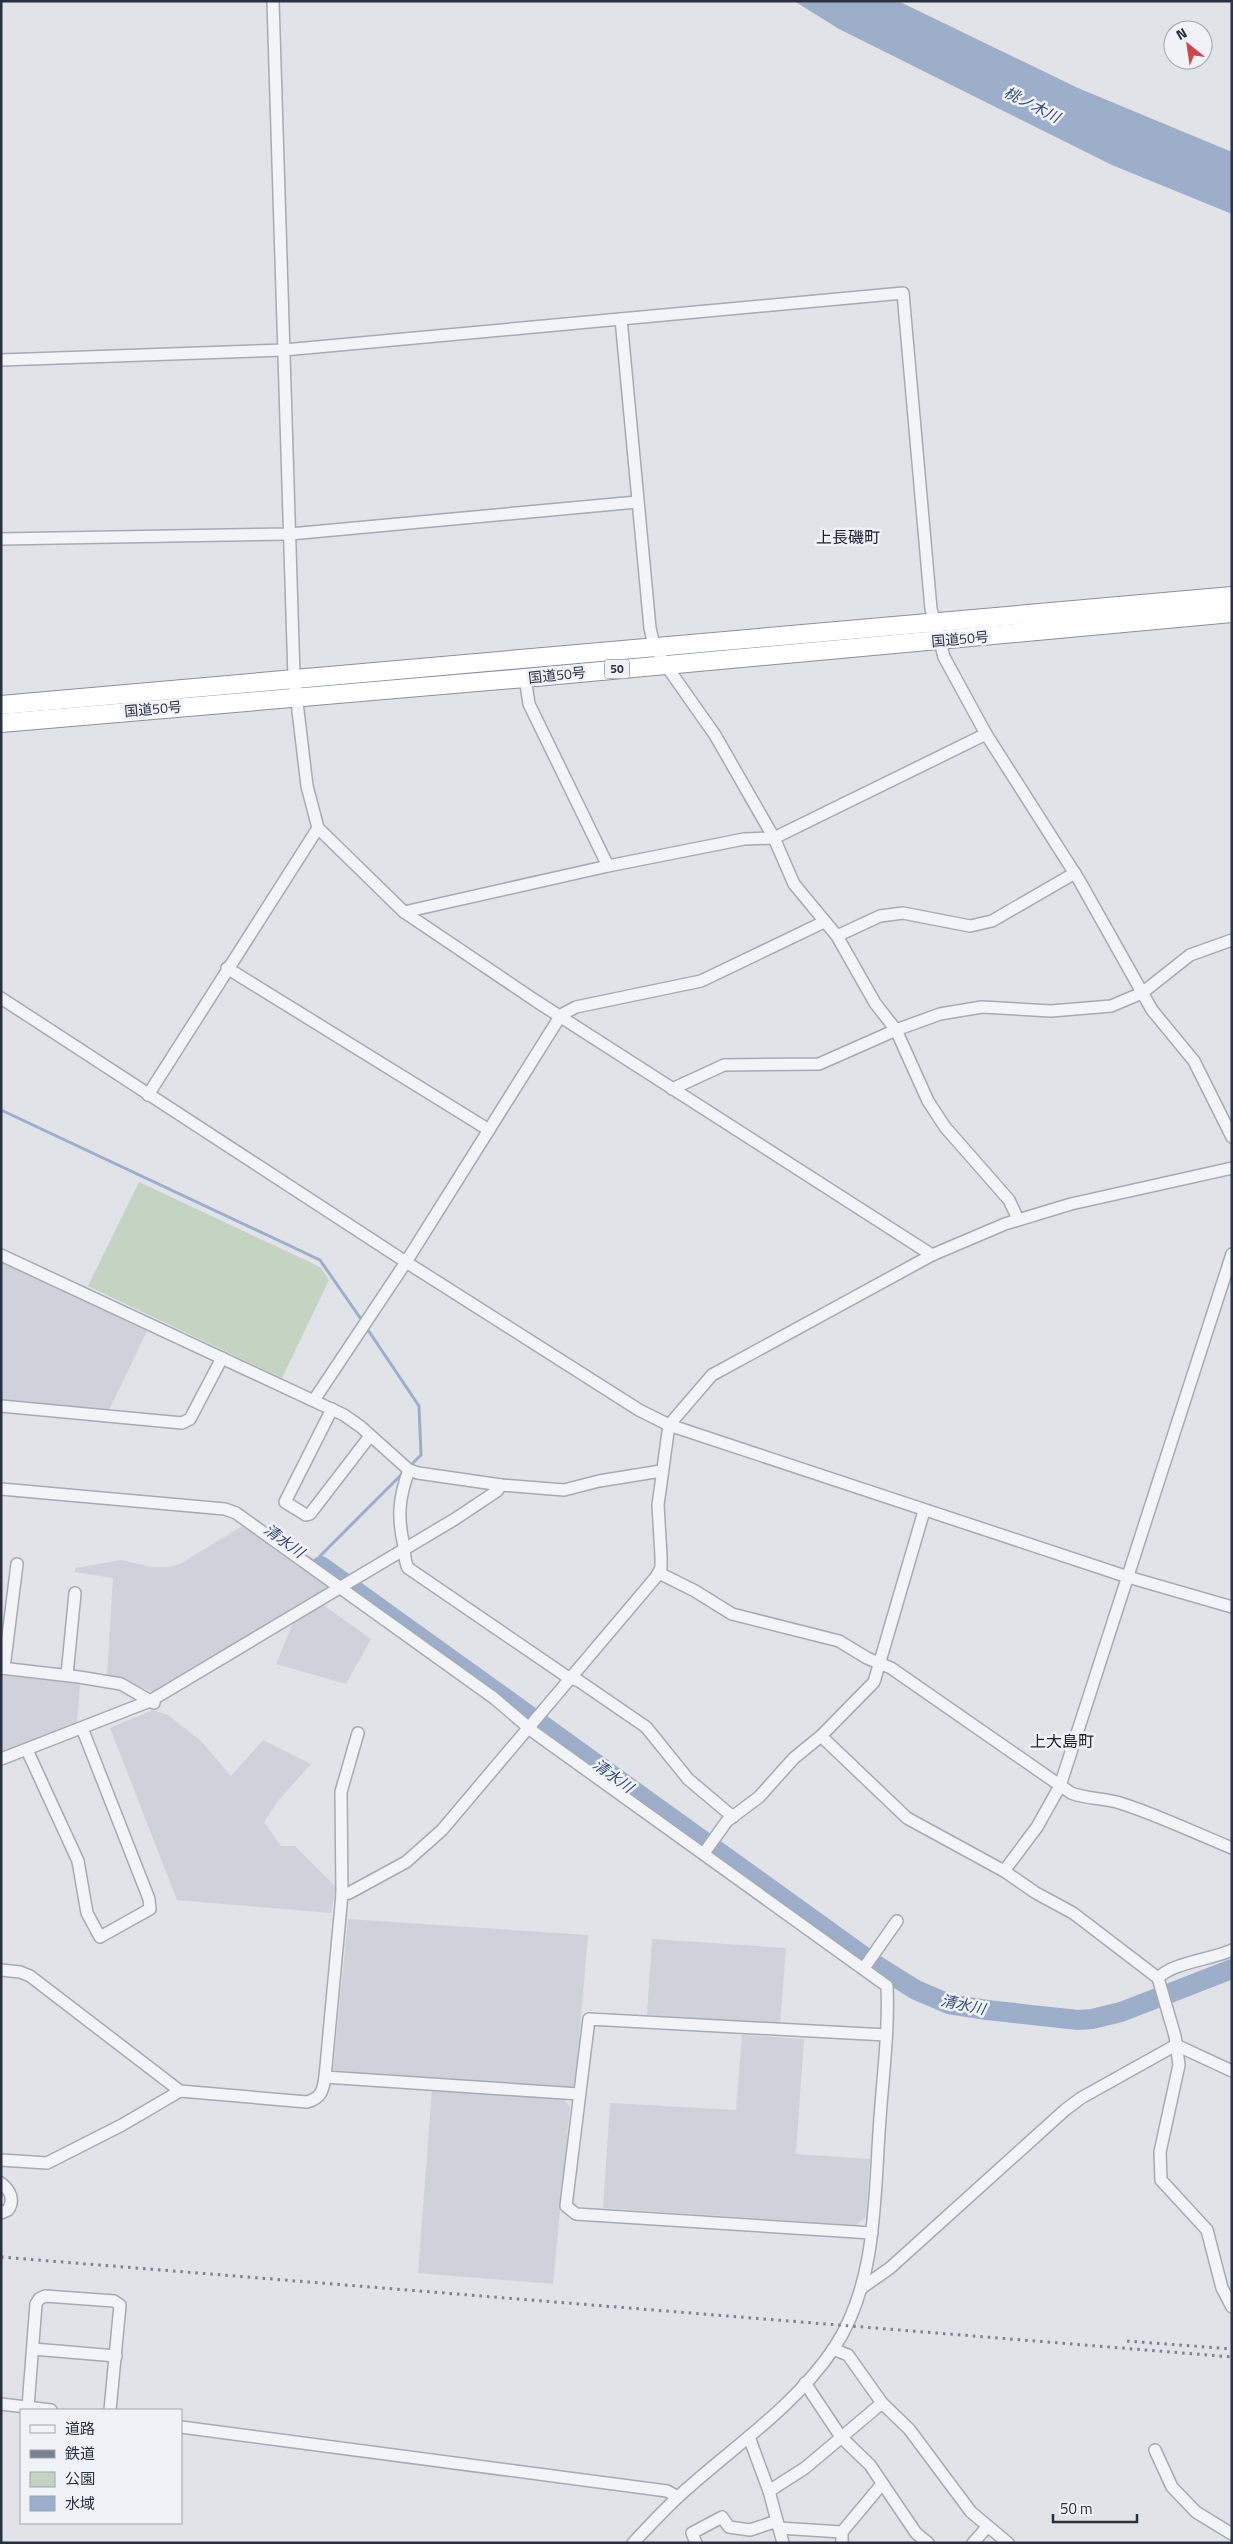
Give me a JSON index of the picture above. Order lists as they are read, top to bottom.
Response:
{
  "streets": {
    "highway": ["国道50号", "50"]
  },
  "districts": ["上長磯町", "上大島町"],
  "water": ["桃ノ木川", "清水川"],
  "legend": [
    "道路",
    "鉄道",
    "公園",
    "水域"
  ],
  "scale_bar": "50 m",
  "north": "top left"
}
